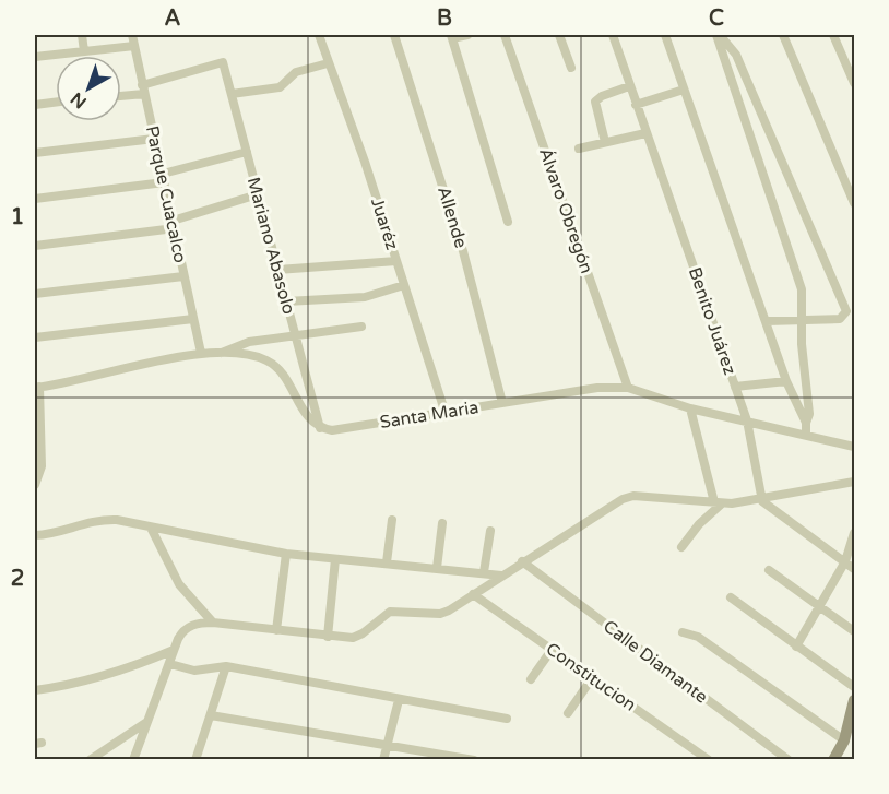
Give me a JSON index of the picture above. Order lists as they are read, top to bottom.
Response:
{
  "streets": {
    "street": [
      "Parque Cuacalco",
      "Álvaro Obregón",
      "Allende",
      "Juaréz",
      "Mariano Abasolo",
      "Benito Juárez",
      "Santa Maria",
      "Calle Diamante",
      "Constitucion"
    ]
  },
  "crossings": [
    ["Parque Cuacalco", "Mariano Abasolo"],
    ["Álvaro Obregón", "Santa Maria"],
    ["Allende", "Santa Maria"],
    ["Juaréz", "Santa Maria"],
    ["Mariano Abasolo", "Santa Maria"],
    ["Benito Juárez", "Santa Maria"]
  ],
  "north": "bottom left",
  "grid": {
    "columns": ["A", "B", "C"],
    "rows": ["1", "2"]
  }
}
